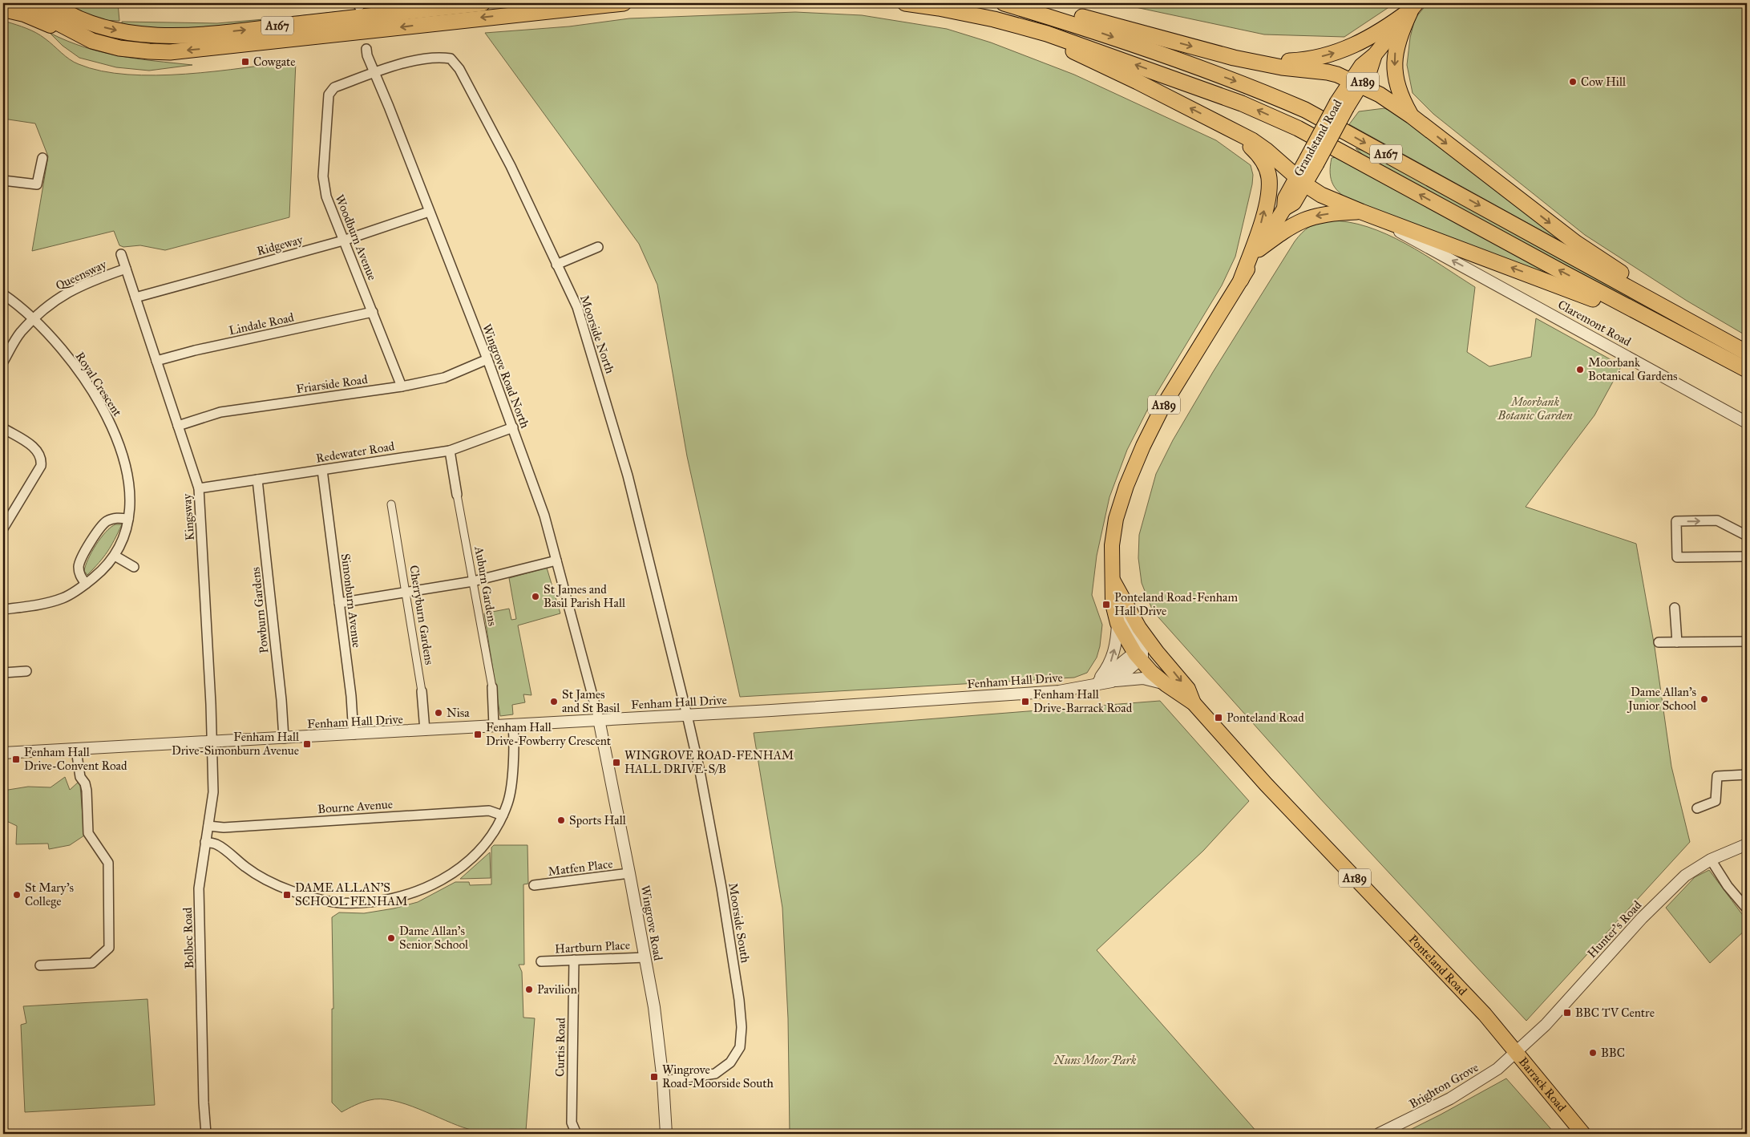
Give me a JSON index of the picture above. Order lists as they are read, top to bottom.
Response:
{
  "streets": {
    "highway": ["A167"],
    "main road": [
      "A189",
      "Grandstand Road",
      "Ponteland Road",
      "Barrack Road"
    ],
    "street": [
      "Woodburn Avenue",
      "Ridgeway",
      "Queensway",
      "Claremont Road",
      "Lindale Road",
      "Moorside North",
      "Wingrove Road North",
      "Royal Crescent",
      "Friarside Road",
      "Redewater Road",
      "Kingsway",
      "Auburn Gardens",
      "Simonburn Avenue",
      "Powburn Gardens",
      "Cherryburn Gardens",
      "Fenham Hall Drive",
      "Bourne Avenue",
      "Matfen Place",
      "Wingrove Road",
      "Moorside South",
      "Hunter's Road",
      "Bolbec Road",
      "Hartburn Place",
      "Curtis Road",
      "Brighton Grove"
    ]
  },
  "crossings": [
    ["Grandstand Road", "Ponteland Road"],
    ["Woodburn Avenue", "Ridgeway"],
    ["Woodburn Avenue", "Lindale Road"],
    ["Woodburn Avenue", "Moorside North"],
    ["Woodburn Avenue", "Wingrove Road North"],
    ["Woodburn Avenue", "Friarside Road"],
    ["Ridgeway", "Wingrove Road North"],
    ["Ridgeway", "Kingsway"],
    ["Queensway", "Royal Crescent"],
    ["Queensway", "Kingsway"],
    ["Lindale Road", "Kingsway"],
    ["Moorside North", "Wingrove Road North"],
    ["Moorside North", "Fenham Hall Drive"],
    ["Moorside North", "Moorside South"],
    ["Wingrove Road North", "Friarside Road"],
    ["Wingrove Road North", "Redewater Road"],
    ["Wingrove Road North", "Fenham Hall Drive"],
    ["Wingrove Road North", "Wingrove Road"],
    ["Friarside Road", "Kingsway"],
    ["Redewater Road", "Kingsway"],
    ["Redewater Road", "Auburn Gardens"],
    ["Redewater Road", "Simonburn Avenue"],
    ["Redewater Road", "Powburn Gardens"],
    ["Kingsway", "Fenham Hall Drive"],
    ["Kingsway", "Bolbec Road"],
    ["Auburn Gardens", "Fenham Hall Drive"],
    ["Simonburn Avenue", "Fenham Hall Drive"],
    ["Powburn Gardens", "Fenham Hall Drive"],
    ["Cherryburn Gardens", "Fenham Hall Drive"],
    ["Fenham Hall Drive", "Wingrove Road"],
    ["Fenham Hall Drive", "Moorside South"],
    ["Fenham Hall Drive", "Bolbec Road"],
    ["Fenham Hall Drive", "Ponteland Road"],
    ["Bourne Avenue", "Bolbec Road"],
    ["Matfen Place", "Wingrove Road"],
    ["Wingrove Road", "Moorside South"],
    ["Wingrove Road", "Hartburn Place"],
    ["Hunter's Road", "Ponteland Road"],
    ["Hunter's Road", "Barrack Road"],
    ["Hunter's Road", "Brighton Grove"],
    ["Hartburn Place", "Curtis Road"],
    ["Ponteland Road", "Barrack Road"],
    ["Ponteland Road", "Brighton Grove"],
    ["Barrack Road", "Brighton Grove"]
  ],
  "one_way": ["Claremont Road"],
  "parks": ["Moorbank Botanic Garden", "Nuns Moor Park"],
  "places": {
    "transit": [
      "Cowgate",
      "Ponteland Road-Fenham Hall Drive",
      "Fenham Hall Drive-Barrack Road",
      "Ponteland Road",
      "Fenham Hall Drive-Fowberry Crescent",
      "Fenham Hall Drive-Simonburn Avenue",
      "Fenham Hall Drive-Convent Road",
      "WINGROVE ROAD-FENHAM HALL DRIVE-S/B",
      "DAME ALLAN'S SCHOOL FENHAM",
      "BBC TV Centre",
      "Wingrove Road-Moorside South"
    ],
    "other": [
      "Cow Hill",
      "Moorbank Botanical Gardens",
      "St James and Basil Parish Hall",
      "Dame Allan's Junior School",
      "St James and St Basil",
      "Nisa",
      "Sports Hall",
      "St Mary's College",
      "Dame Allan's Senior School",
      "Pavilion",
      "BBC"
    ]
  }
}
